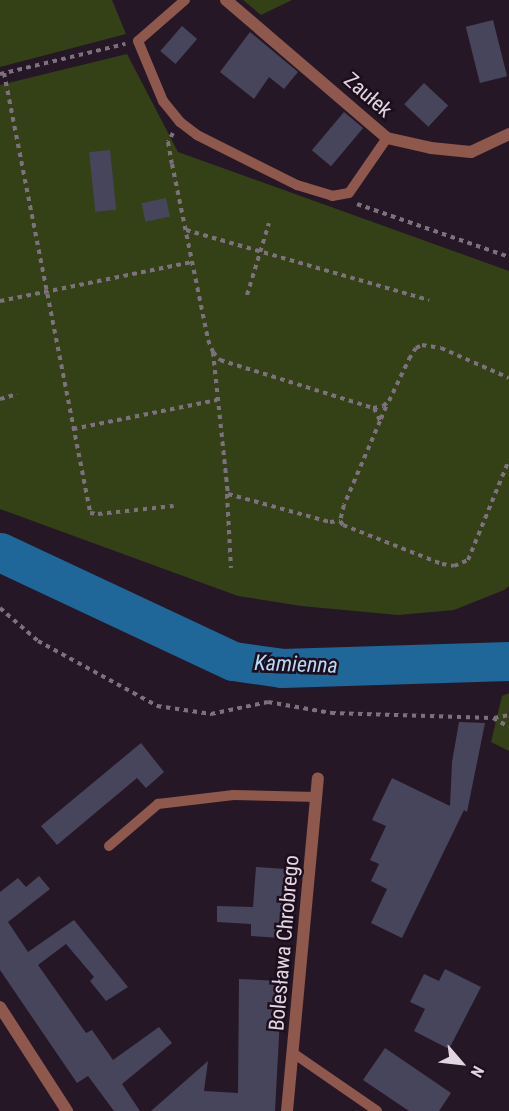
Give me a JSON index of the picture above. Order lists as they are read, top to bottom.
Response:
{
  "streets": {
    "street": ["Zaułek", "Bolesława Chrobrego"]
  },
  "water": ["Kamienna"],
  "north": "bottom right"
}
